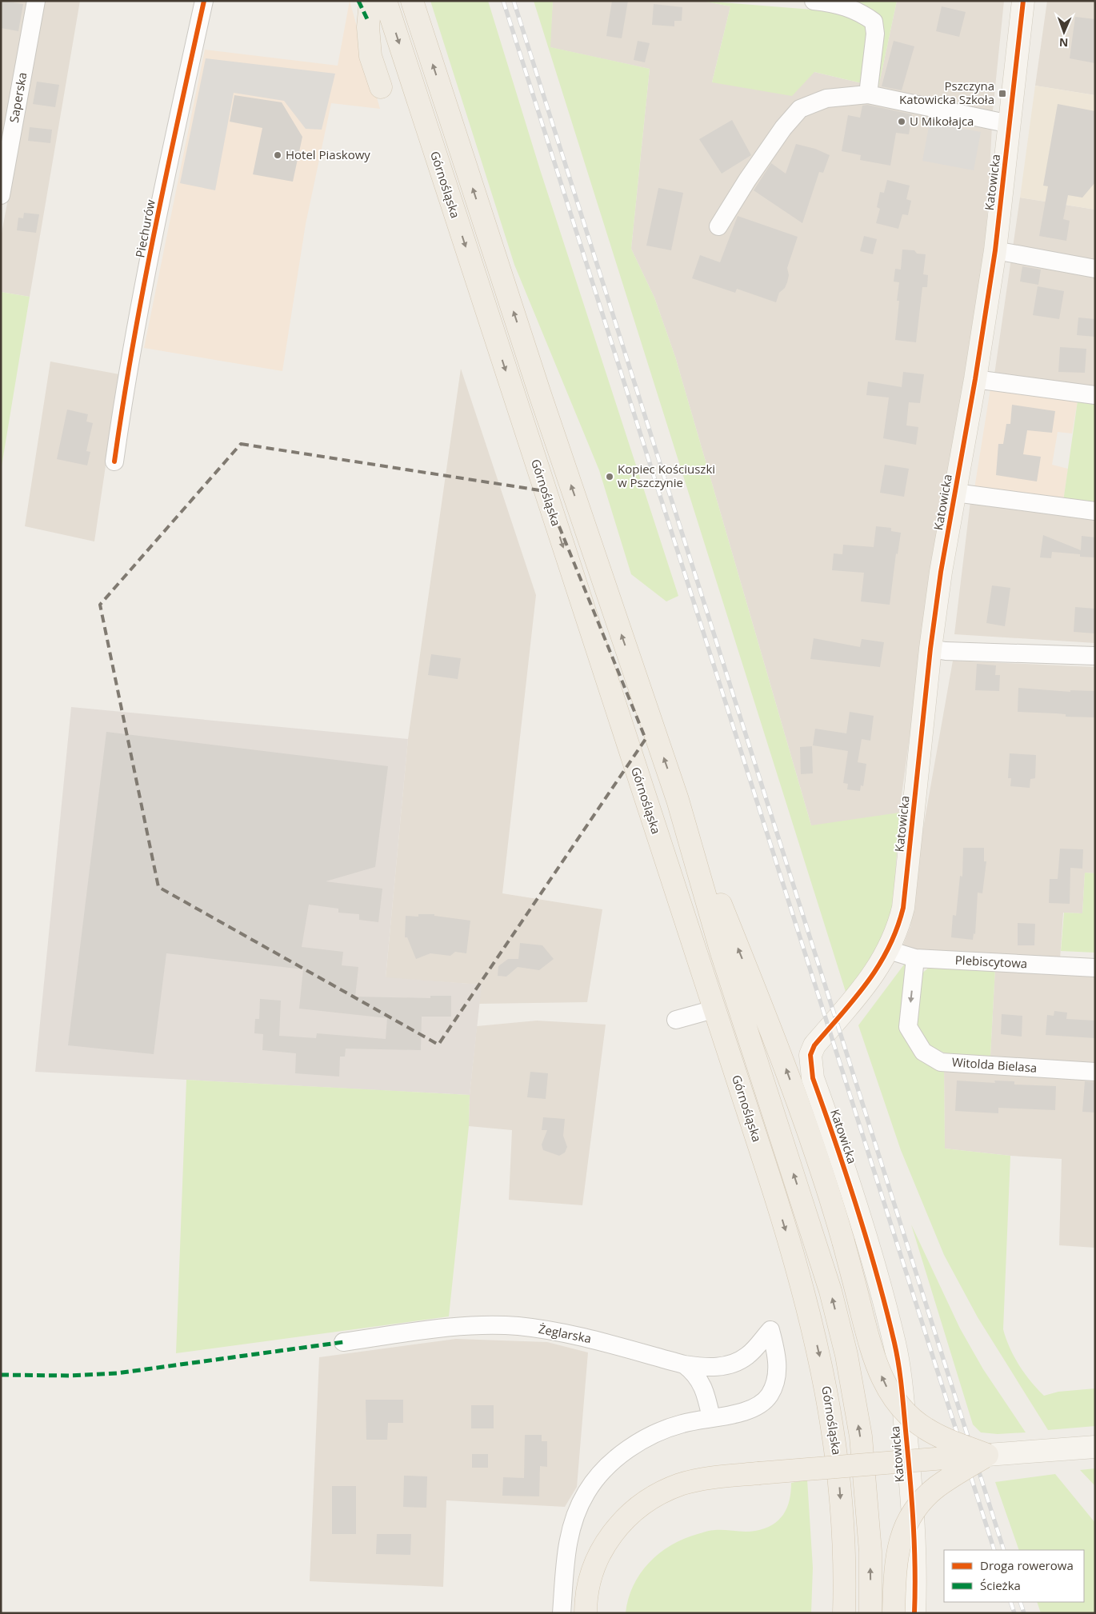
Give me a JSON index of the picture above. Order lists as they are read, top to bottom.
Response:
{
  "streets": {
    "main road": ["Górnośląska"],
    "street": [
      "Saperska",
      "Katowicka",
      "Piechurów",
      "Plebiscytowa",
      "Witolda Bielasa",
      "Żeglarska"
    ]
  },
  "crossings": [
    ["Katowicka", "Plebiscytowa"],
    ["Plebiscytowa", "Witolda Bielasa"]
  ],
  "places": {
    "transit": ["Pszczyna Katowicka Szkoła"],
    "other": ["U Mikołajca", "Hotel Piaskowy", "Kopiec Kościuszki w Pszczynie"]
  },
  "legend": ["Droga rowerowa", "Ścieżka"],
  "north": "bottom"
}
